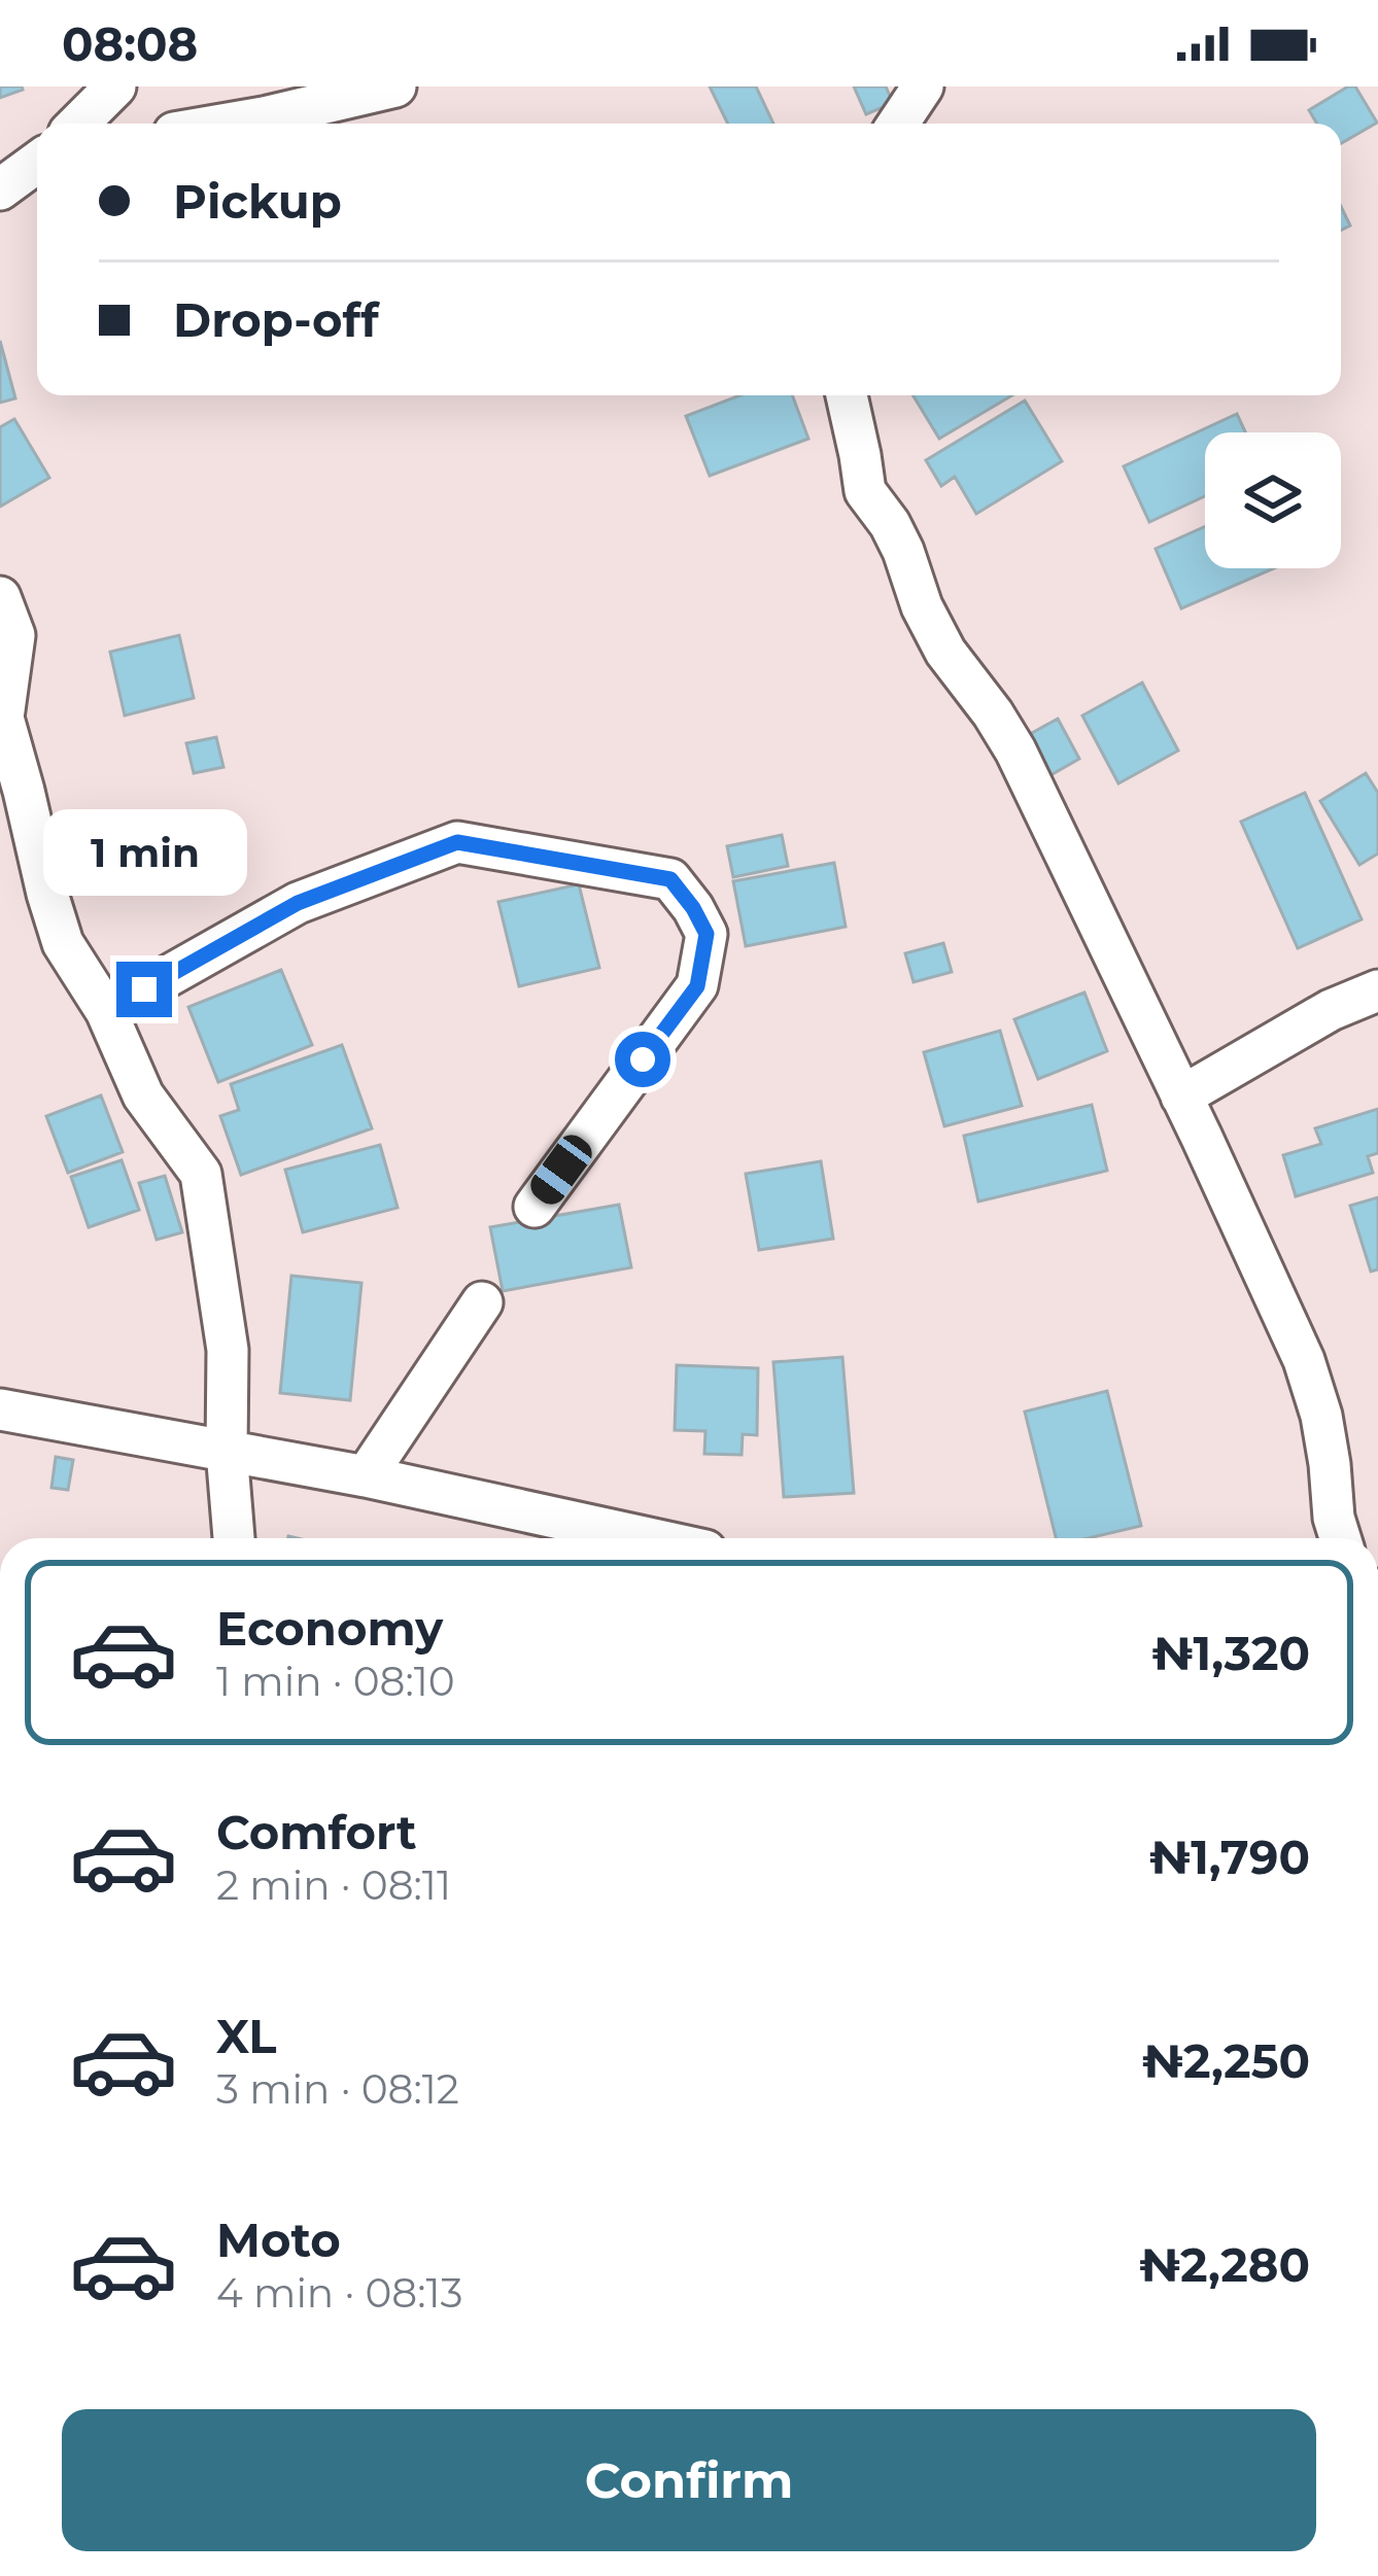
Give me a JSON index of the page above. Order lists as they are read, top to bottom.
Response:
{
  "page": {
    "status": "08:08",
    "banner": ["Pickup", "Drop-off"],
    "bubble": "1 min",
    "list": [
      {
        "name": "Economy",
        "note": "1 min · 08:10",
        "value": "₦1,320"
      },
      {
        "name": "Comfort",
        "note": "2 min · 08:11",
        "value": "₦1,790"
      },
      {
        "name": "XL",
        "note": "3 min · 08:12",
        "value": "₦2,250"
      },
      {
        "name": "Moto",
        "note": "4 min · 08:13",
        "value": "₦2,280"
      }
    ],
    "buttons": "Confirm"
  }
}
